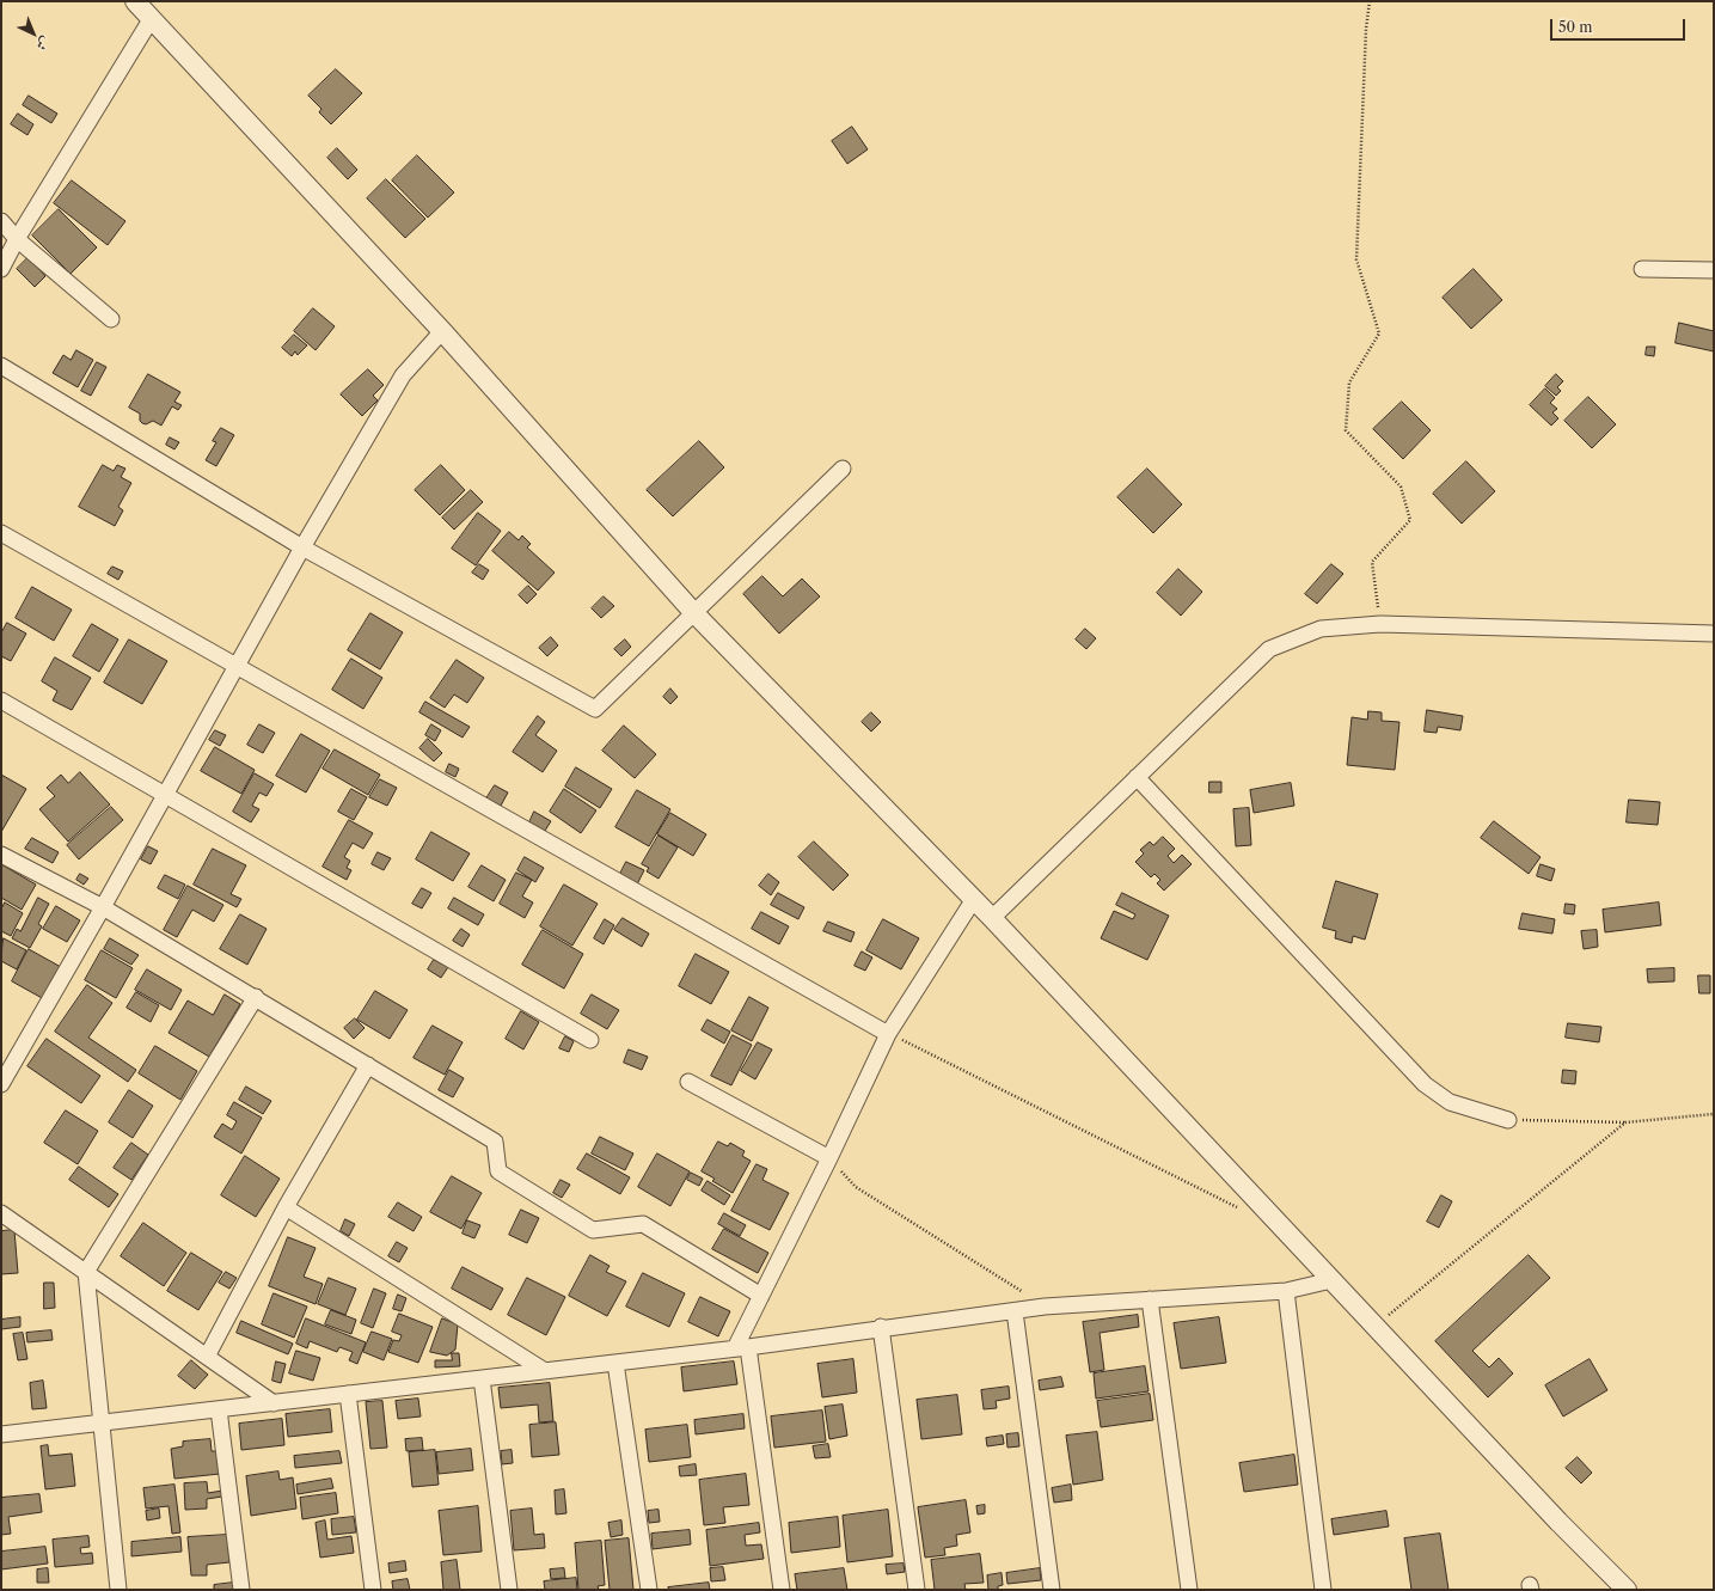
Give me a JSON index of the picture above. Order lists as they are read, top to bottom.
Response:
{
  "scale_bar": "50 m",
  "north": "bottom right"
}
